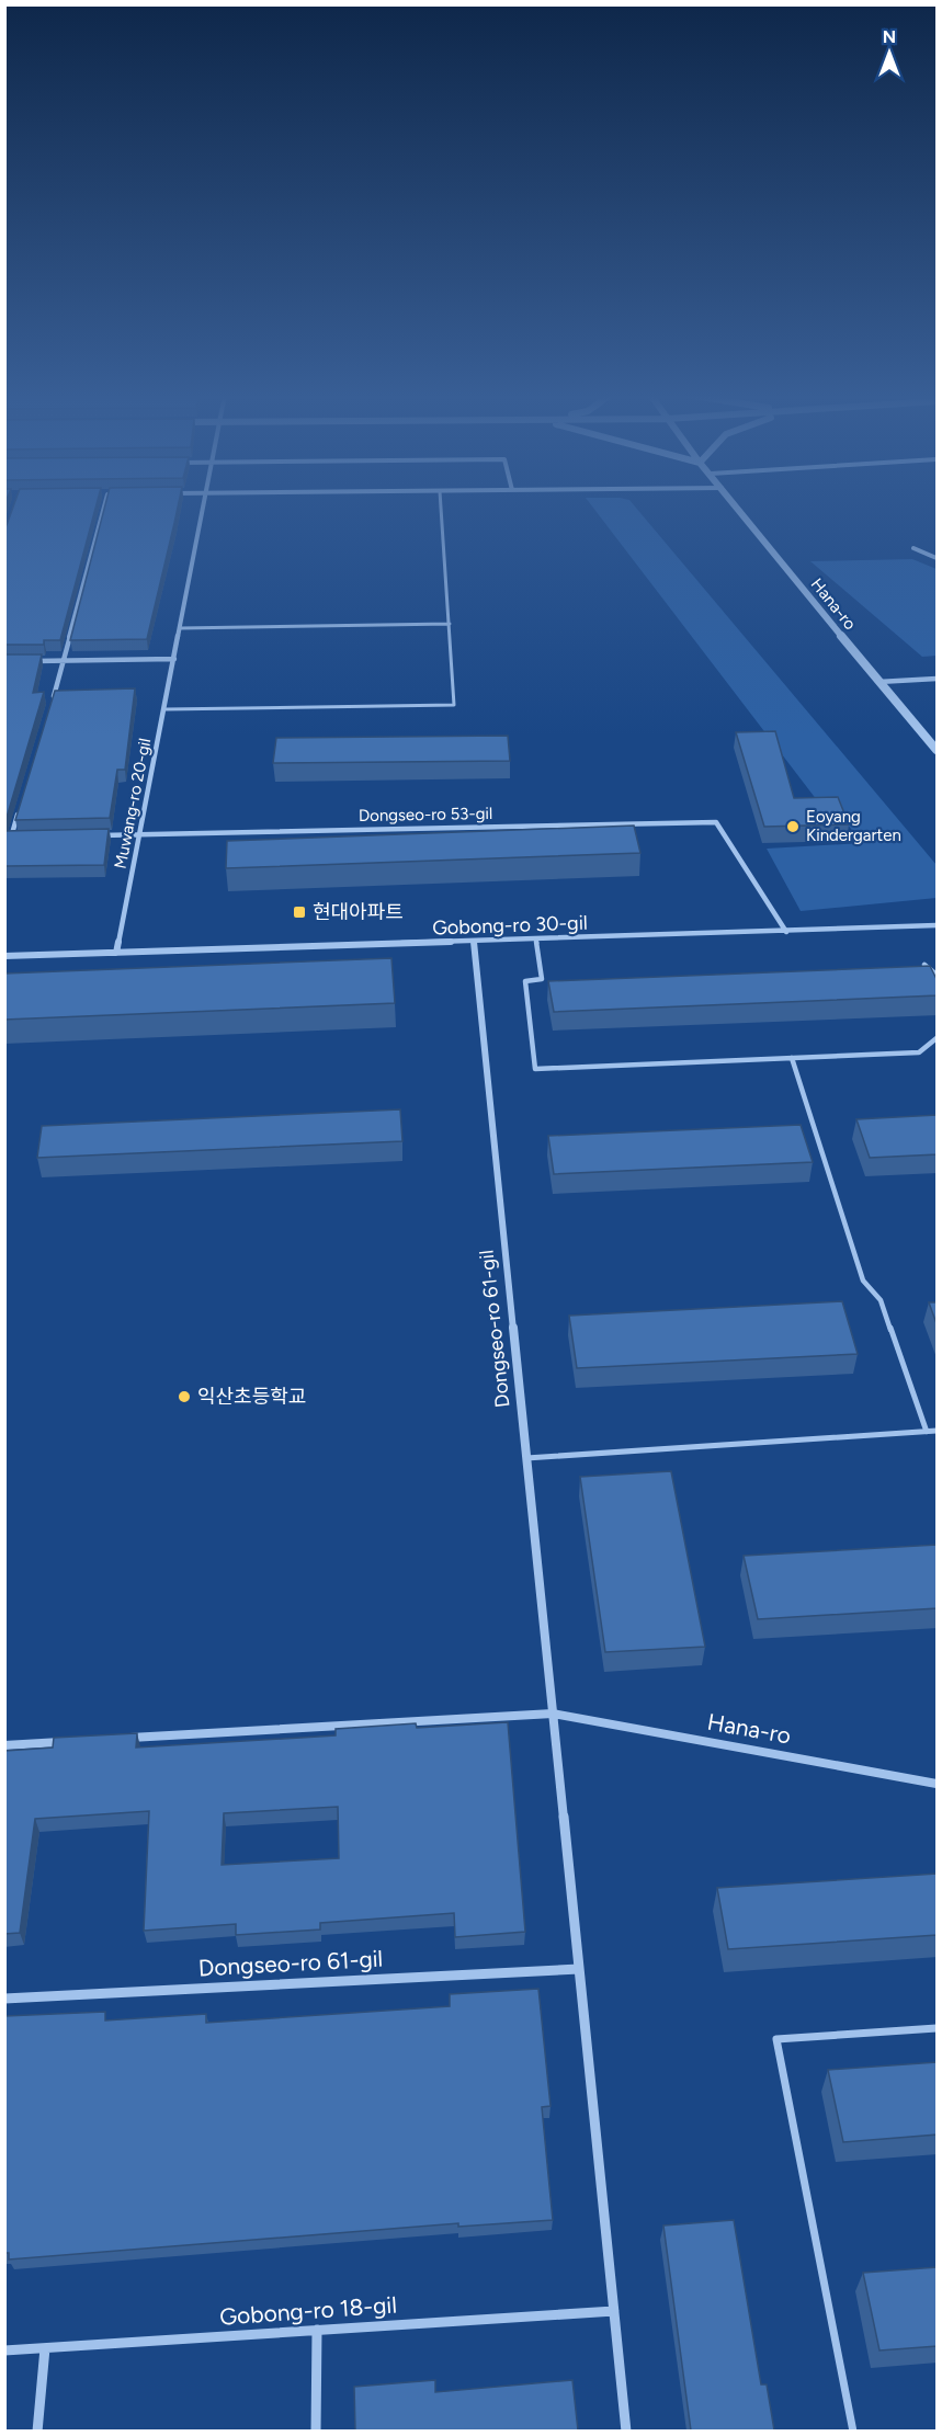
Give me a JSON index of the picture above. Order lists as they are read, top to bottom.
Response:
{
  "streets": {
    "street": [
      "Hana-ro",
      "Muwang-ro 20-gil",
      "Dongseo-ro 53-gil",
      "Gobong-ro 30-gil",
      "Dongseo-ro 61-gil",
      "Gobong-ro 18-gil"
    ]
  },
  "crossings": [
    ["Hana-ro", "Dongseo-ro 61-gil"],
    ["Muwang-ro 20-gil", "Dongseo-ro 53-gil"],
    ["Muwang-ro 20-gil", "Gobong-ro 30-gil"],
    ["Dongseo-ro 53-gil", "Gobong-ro 30-gil"],
    ["Gobong-ro 30-gil", "Dongseo-ro 61-gil"],
    ["Dongseo-ro 61-gil", "Gobong-ro 18-gil"]
  ],
  "places": {
    "other": ["Eoyang Kindergarten", "익산초등학교"],
    "transit": ["현대아파트"]
  },
  "north": "top"
}
